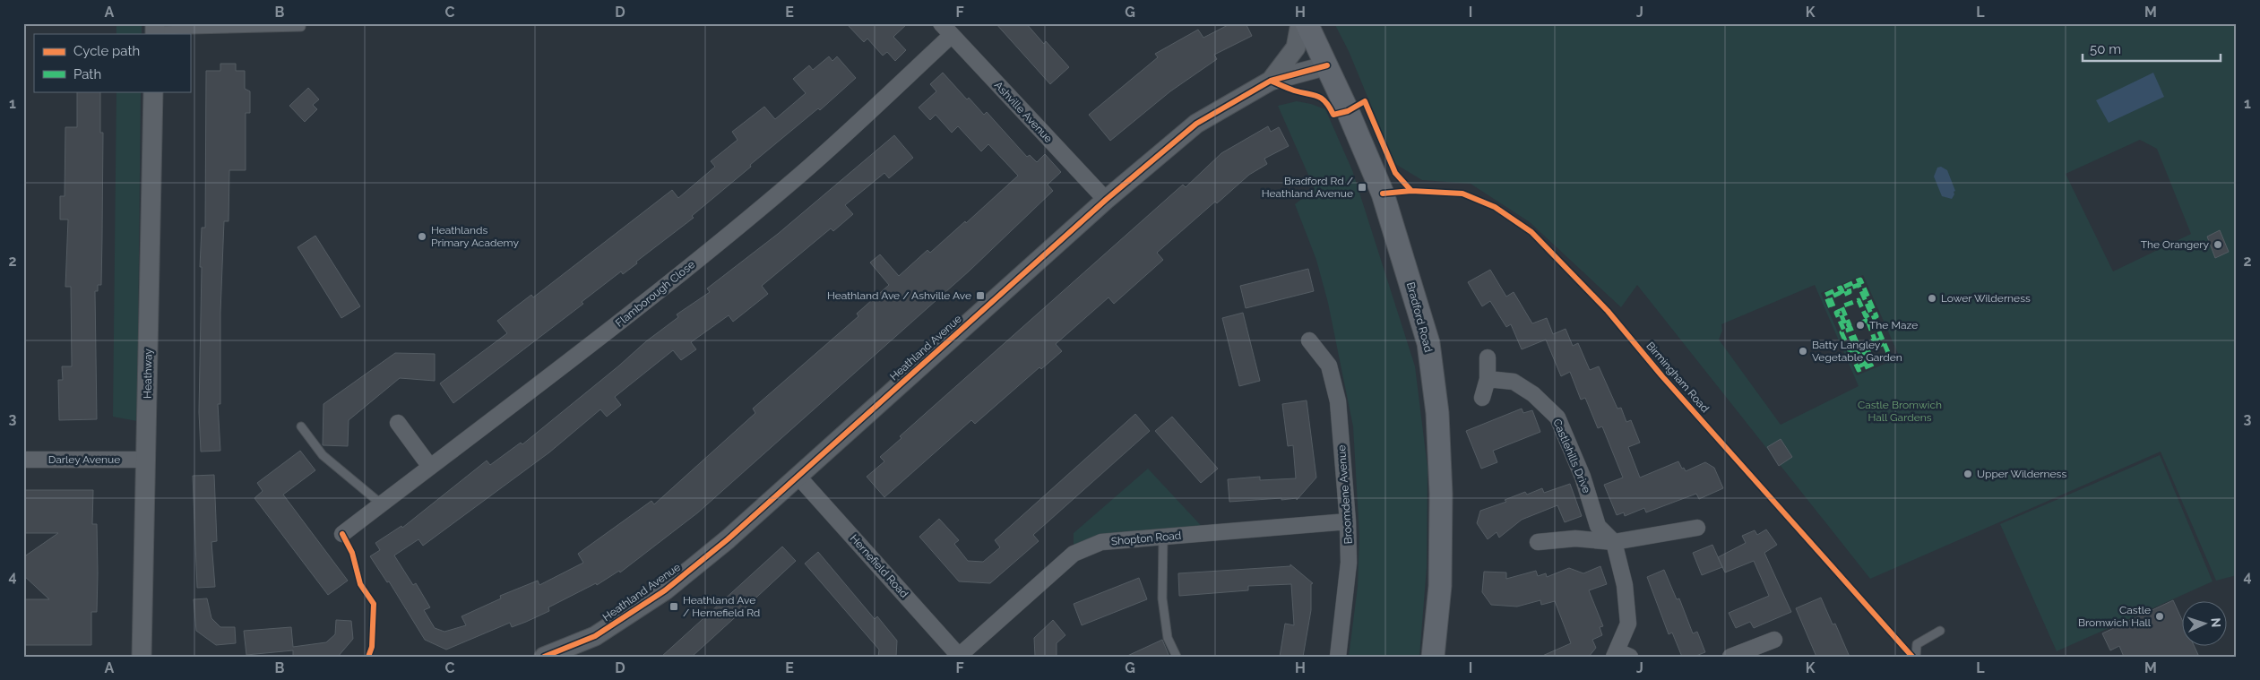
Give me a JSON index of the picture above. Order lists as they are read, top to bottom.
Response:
{
  "streets": {
    "main road": ["Bradford Road"],
    "street": [
      "Ashville Avenue",
      "Flamborough Close",
      "Heathland Avenue",
      "Heathway",
      "Castlehills Drive",
      "Darley Avenue",
      "Broomdene Avenue",
      "Shopton Road",
      "Hernefield Road"
    ],
    "cycle path": ["Birmingham Road"]
  },
  "crossings": [
    ["Ashville Avenue", "Flamborough Close"],
    ["Ashville Avenue", "Heathland Avenue"],
    ["Bradford Road", "Heathland Avenue"],
    ["Heathland Avenue", "Hernefield Road"],
    ["Heathway", "Darley Avenue"],
    ["Broomdene Avenue", "Shopton Road"],
    ["Shopton Road", "Hernefield Road"]
  ],
  "parks": ["Castle Bromwich Hall Gardens"],
  "places": {
    "transit": ["Bradford Rd / Heathland Avenue", "Heathland Ave / Ashville Ave", "Heathland Ave / Hernefield Rd"],
    "other": [
      "Heathlands Primary Academy",
      "The Orangery",
      "Lower Wilderness",
      "The Maze",
      "Batty Langley Vegetable Garden",
      "Upper Wilderness",
      "Castle Bromwich Hall"
    ]
  },
  "legend": ["Cycle path", "Path"],
  "scale_bar": "50 m",
  "north": "right",
  "grid": {
    "columns": [
      "A",
      "B",
      "C",
      "D",
      "E",
      "F",
      "G",
      "H",
      "I",
      "J",
      "K",
      "L",
      "M"
    ],
    "rows": [
      "1",
      "2",
      "3",
      "4"
    ]
  }
}
